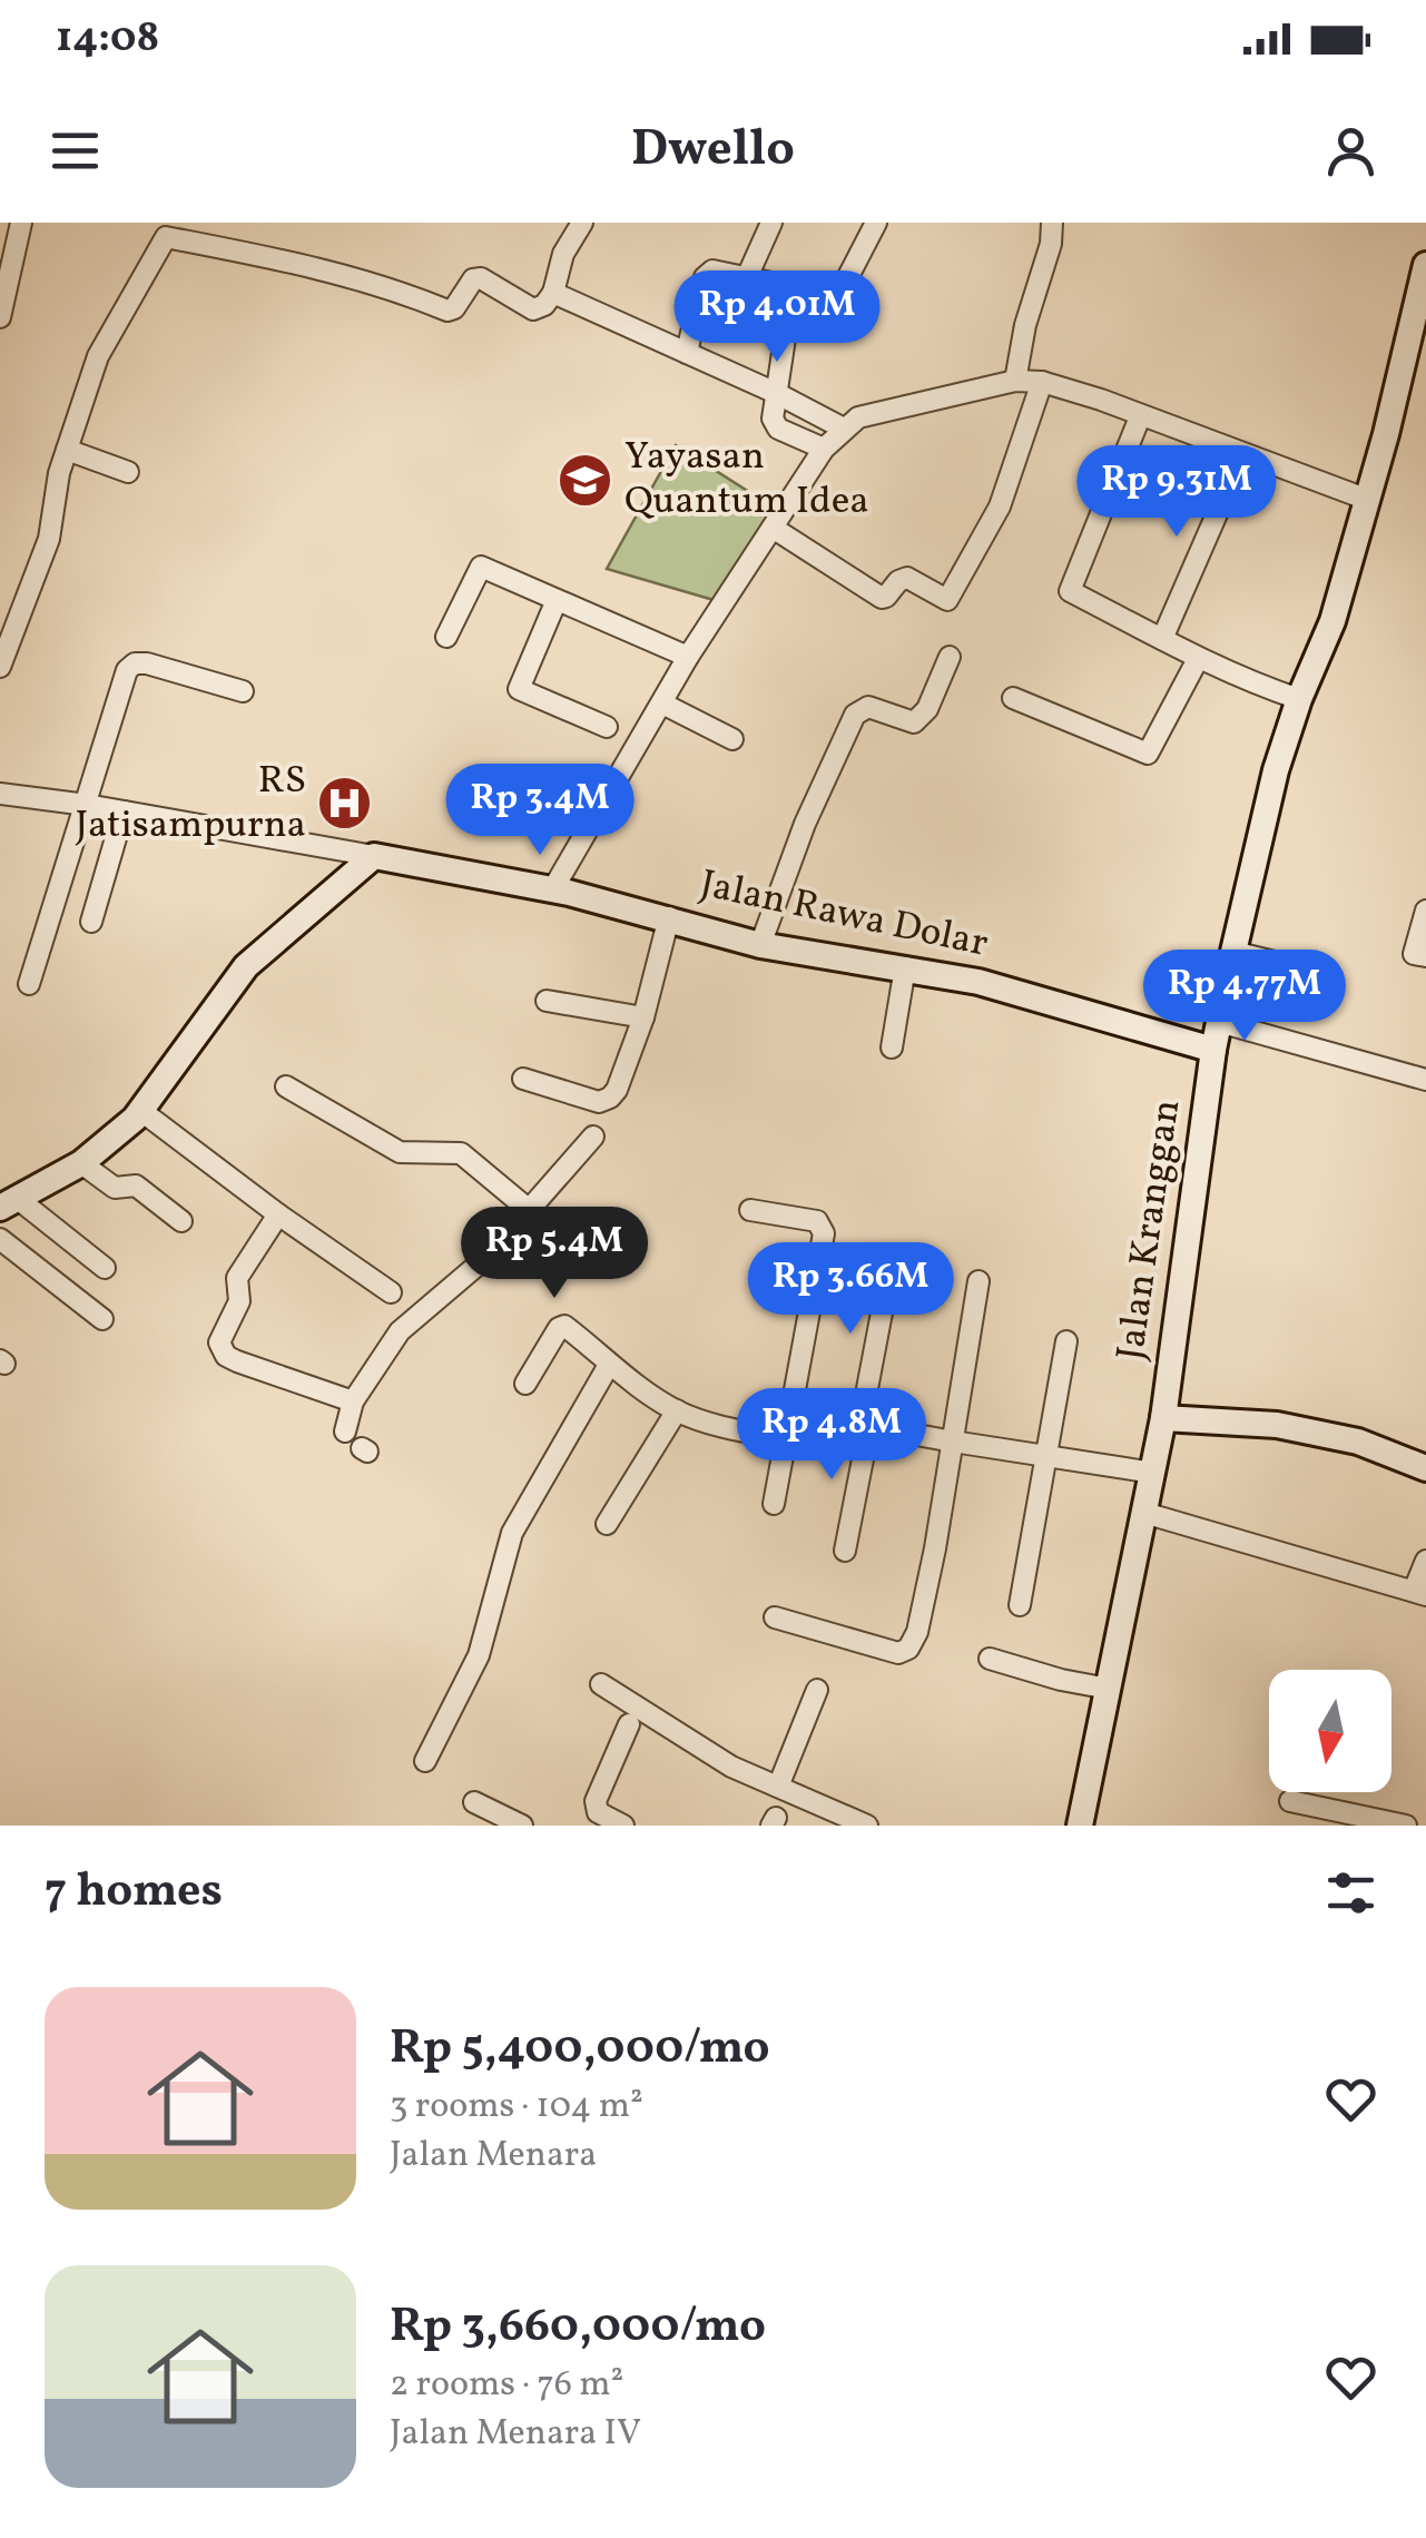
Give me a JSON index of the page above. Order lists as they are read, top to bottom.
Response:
{
  "streets": {
    "street": ["Jalan Rawa Dolar", "Jalan Kranggan"]
  },
  "crossings": [
    ["Jalan Rawa Dolar", "Jalan Kranggan"]
  ],
  "places": {
    "school or university": ["Yayasan Quantum Idea"],
    "hospital": ["RS Jatisampurna"]
  },
  "north": "bottom",
  "page": {
    "status": "14:08",
    "header": "Dwello",
    "price": [
      "Rp 4.01M",
      "Rp 9.31M",
      "Rp 3.4M",
      "Rp 4.77M",
      "Rp 5.4M",
      "Rp 3.66M",
      "Rp 4.8M"
    ],
    "heading": "7 homes",
    "list": [
      {
        "name": "Rp 5,400,000/mo",
        "note": "3 rooms · 104 m² · Jalan Menara"
      },
      {
        "name": "Rp 3,660,000/mo",
        "note": "2 rooms · 76 m² · Jalan Menara IV"
      }
    ]
  }
}
